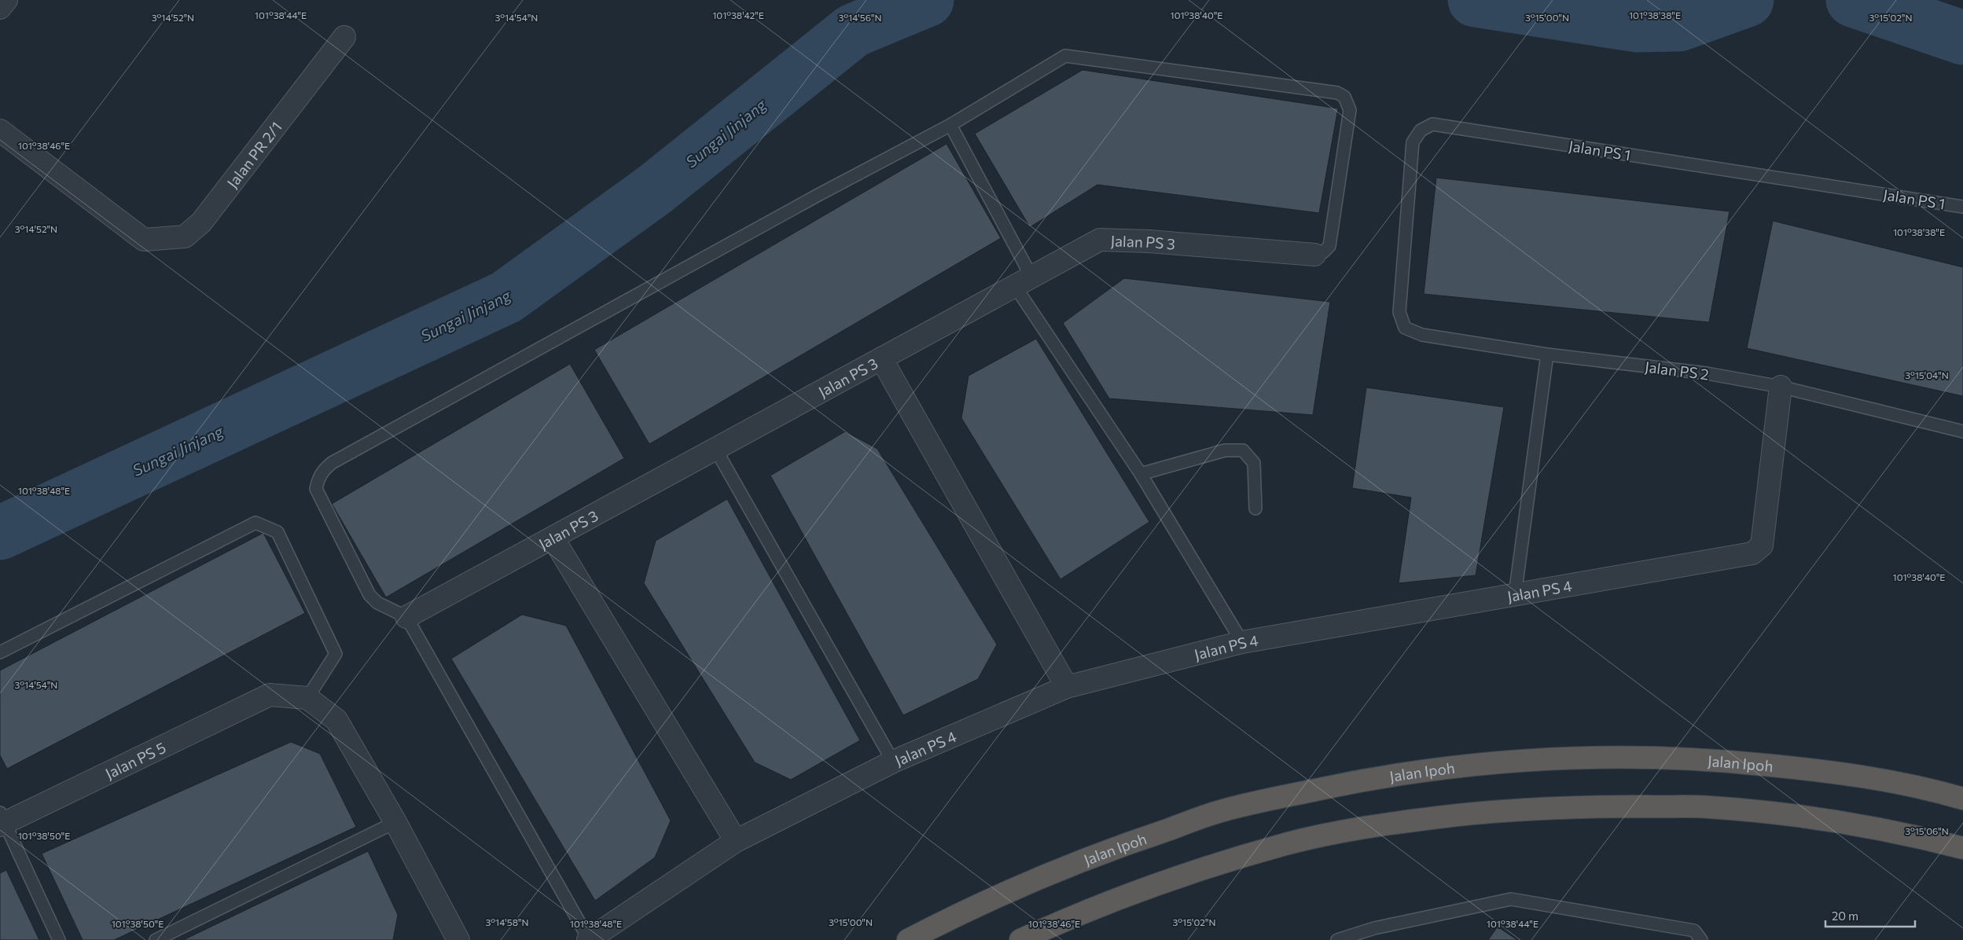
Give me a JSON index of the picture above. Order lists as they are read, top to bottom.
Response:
{
  "streets": {
    "highway": ["Jalan Ipoh"],
    "street": [
      "Jalan PR 2/1",
      "Jalan PS 3",
      "Jalan PS 4",
      "Jalan PS 5"
    ],
    "lane": ["Jalan PS 1", "Jalan PS 2"]
  },
  "crossings": [
    ["Jalan PS 1", "Jalan PS 2"],
    ["Jalan PS 2", "Jalan PS 4"]
  ],
  "water": ["Sungai Jinjang"],
  "scale_bar": "20 m",
  "coordinates": [
    "101°38'42\"E",
    "101°38'40\"E",
    "101°38'38\"E",
    "101°38'44\"E",
    "3°14'52\"N",
    "3°14'54\"N",
    "3°14'56\"N",
    "3°15'00\"N",
    "3°15'02\"N",
    "101°38'46\"E",
    "3°15'04\"N",
    "101°38'48\"E",
    "3°15'06\"N",
    "101°38'50\"E",
    "3°14'58\"N"
  ]
}
